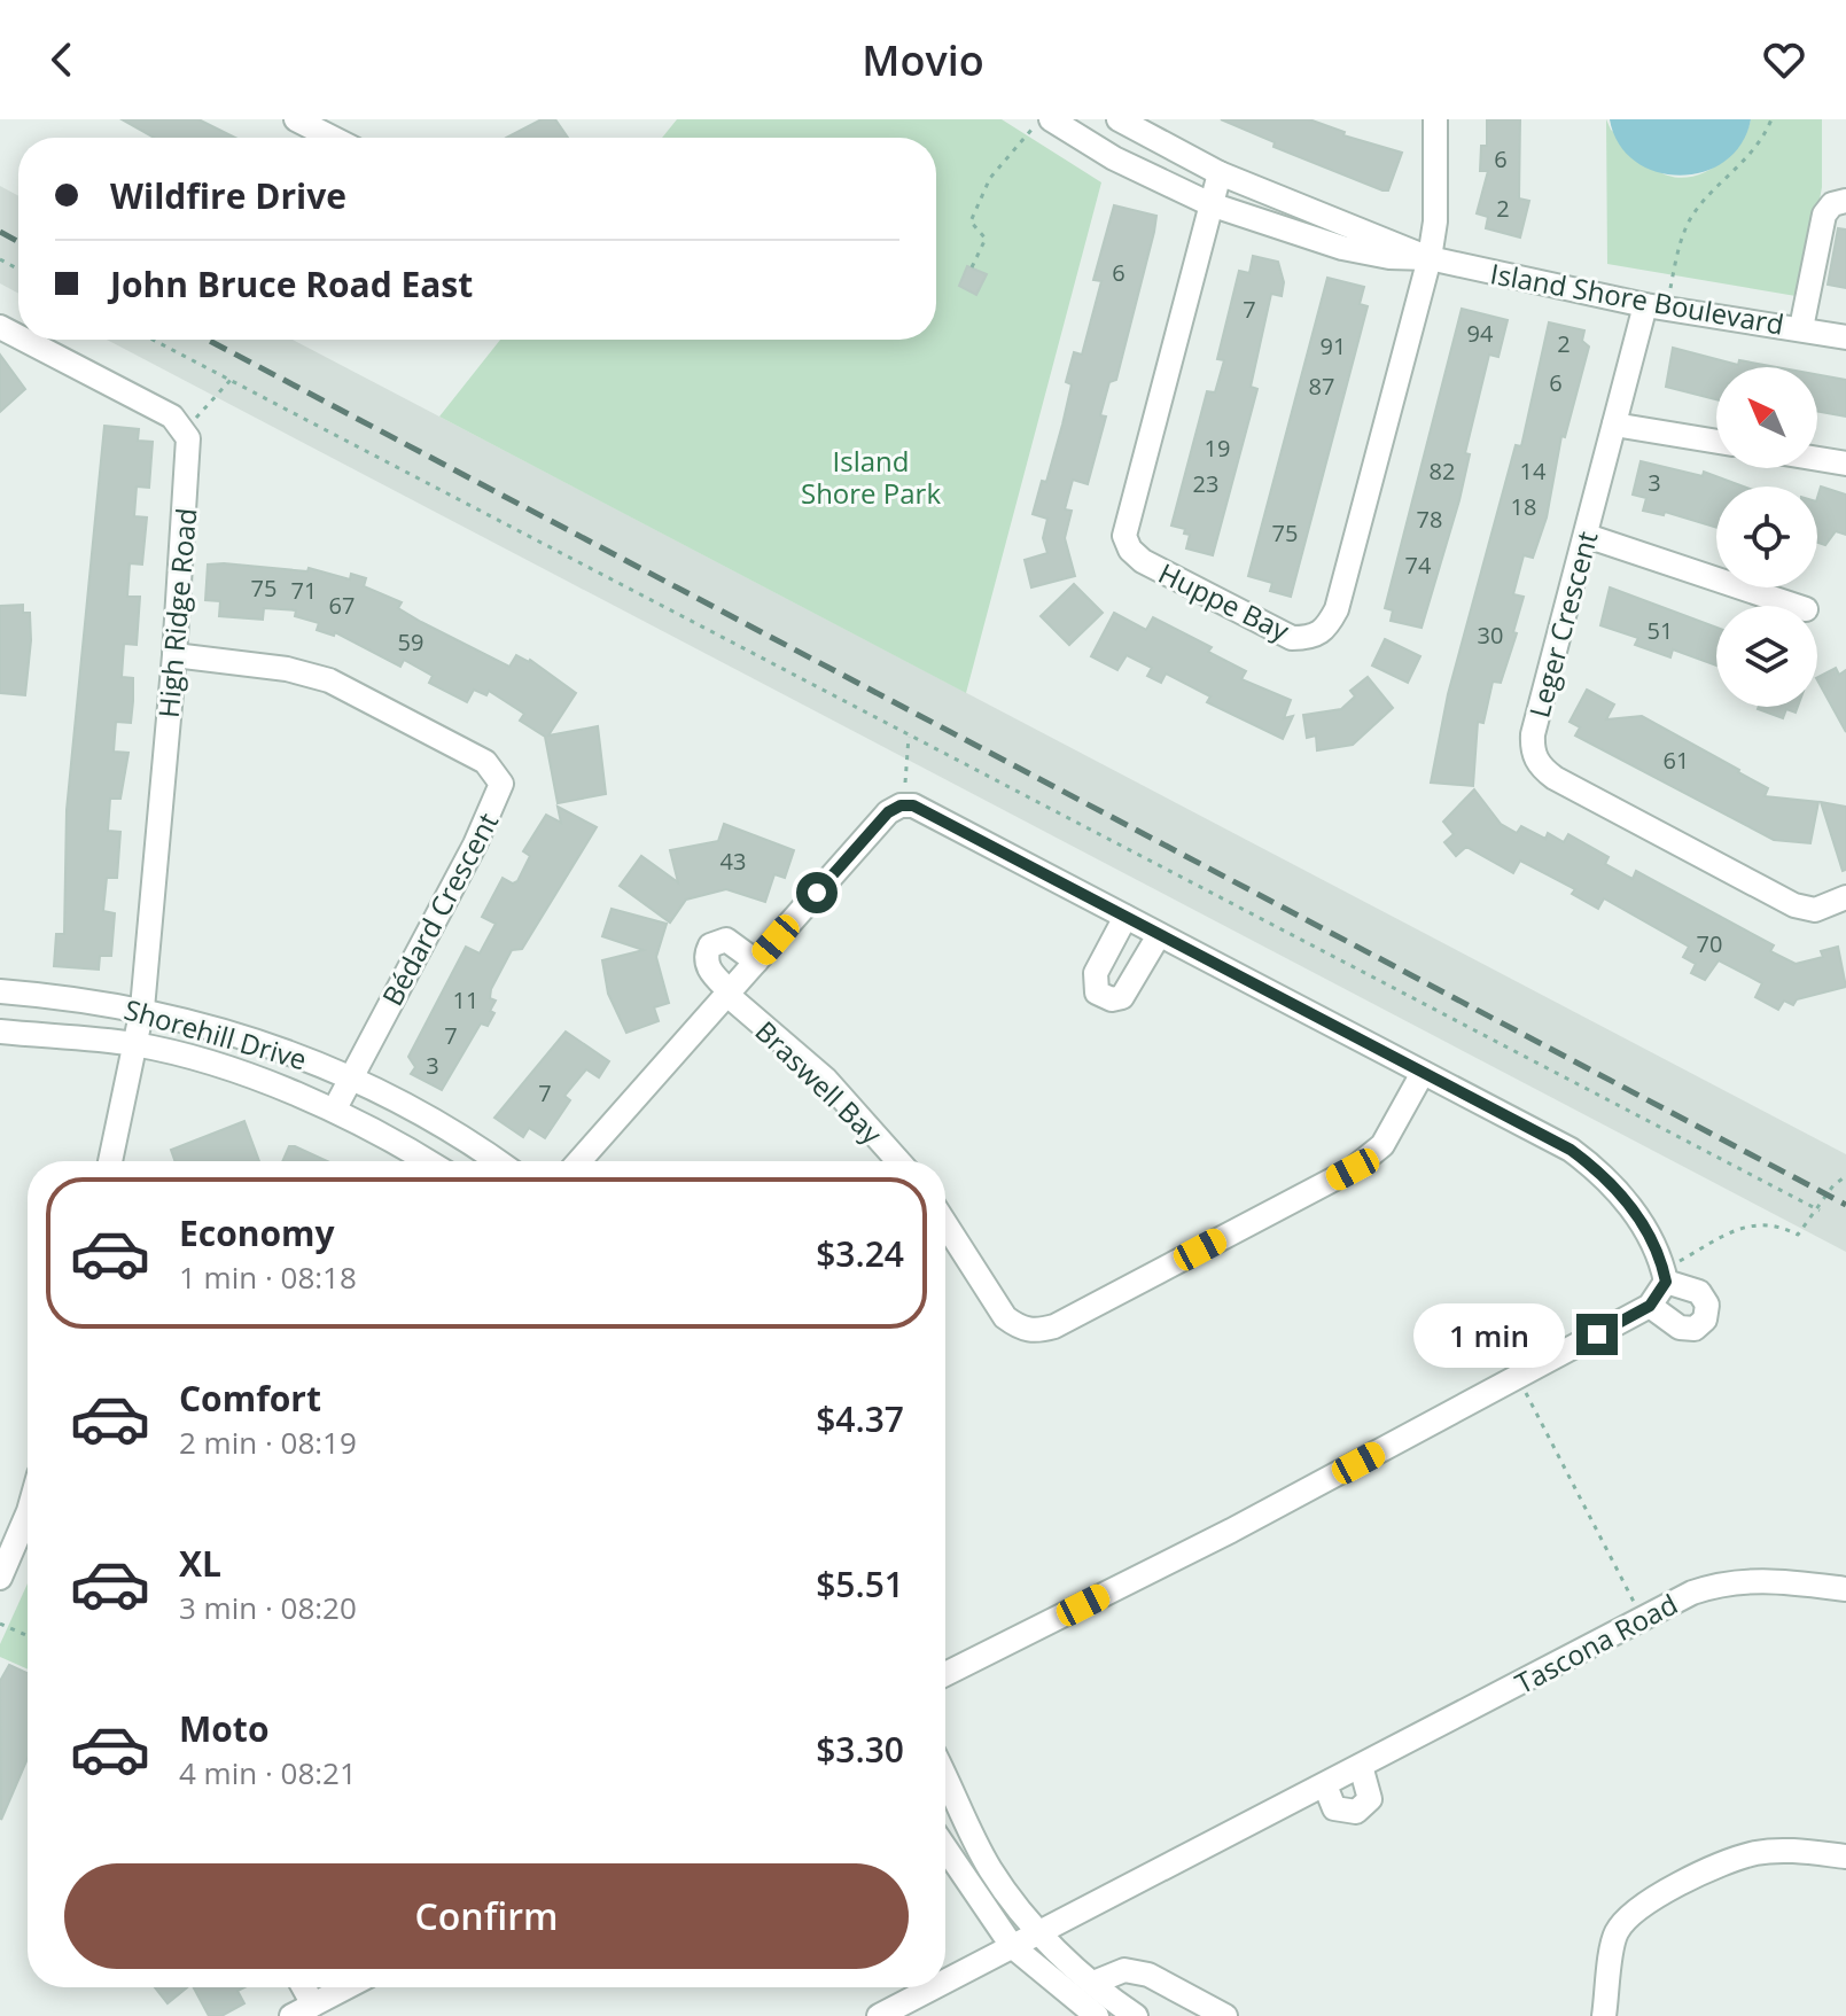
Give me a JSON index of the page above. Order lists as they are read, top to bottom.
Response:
{
  "streets": {
    "street": [
      "Island Shore Boulevard",
      "Huppe Bay",
      "High Ridge Road",
      "Leger Crescent",
      "Bédard Crescent",
      "Shorehill Drive",
      "Braswell Bay",
      "Tascona Road"
    ]
  },
  "crossings": [
    ["Island Shore Boulevard", "Huppe Bay"],
    ["Island Shore Boulevard", "Leger Crescent"],
    ["High Ridge Road", "Bédard Crescent"],
    ["High Ridge Road", "Shorehill Drive"],
    ["Bédard Crescent", "Shorehill Drive"]
  ],
  "parks": ["Island Shore Park"],
  "house_numbers": [
    "6",
    "2",
    "6",
    "7",
    "94",
    "2",
    "91",
    "6",
    "87",
    "19",
    "82",
    "14",
    "3",
    "23",
    "18",
    "78",
    "75",
    "74",
    "75",
    "71",
    "67",
    "51",
    "30",
    "59",
    "61",
    "43",
    "70",
    "11",
    "7",
    "3",
    "7"
  ],
  "north": "top left",
  "page": {
    "header": "Movio",
    "banner": ["Wildfire Drive", "John Bruce Road East"],
    "list": [
      {
        "name": "Economy",
        "note": "1 min · 08:18",
        "value": "$3.24"
      },
      {
        "name": "Comfort",
        "note": "2 min · 08:19",
        "value": "$4.37"
      },
      {
        "name": "XL",
        "note": "3 min · 08:20",
        "value": "$5.51"
      },
      {
        "name": "Moto",
        "note": "4 min · 08:21",
        "value": "$3.30"
      }
    ],
    "bubble": "1 min",
    "buttons": "Confirm"
  }
}
